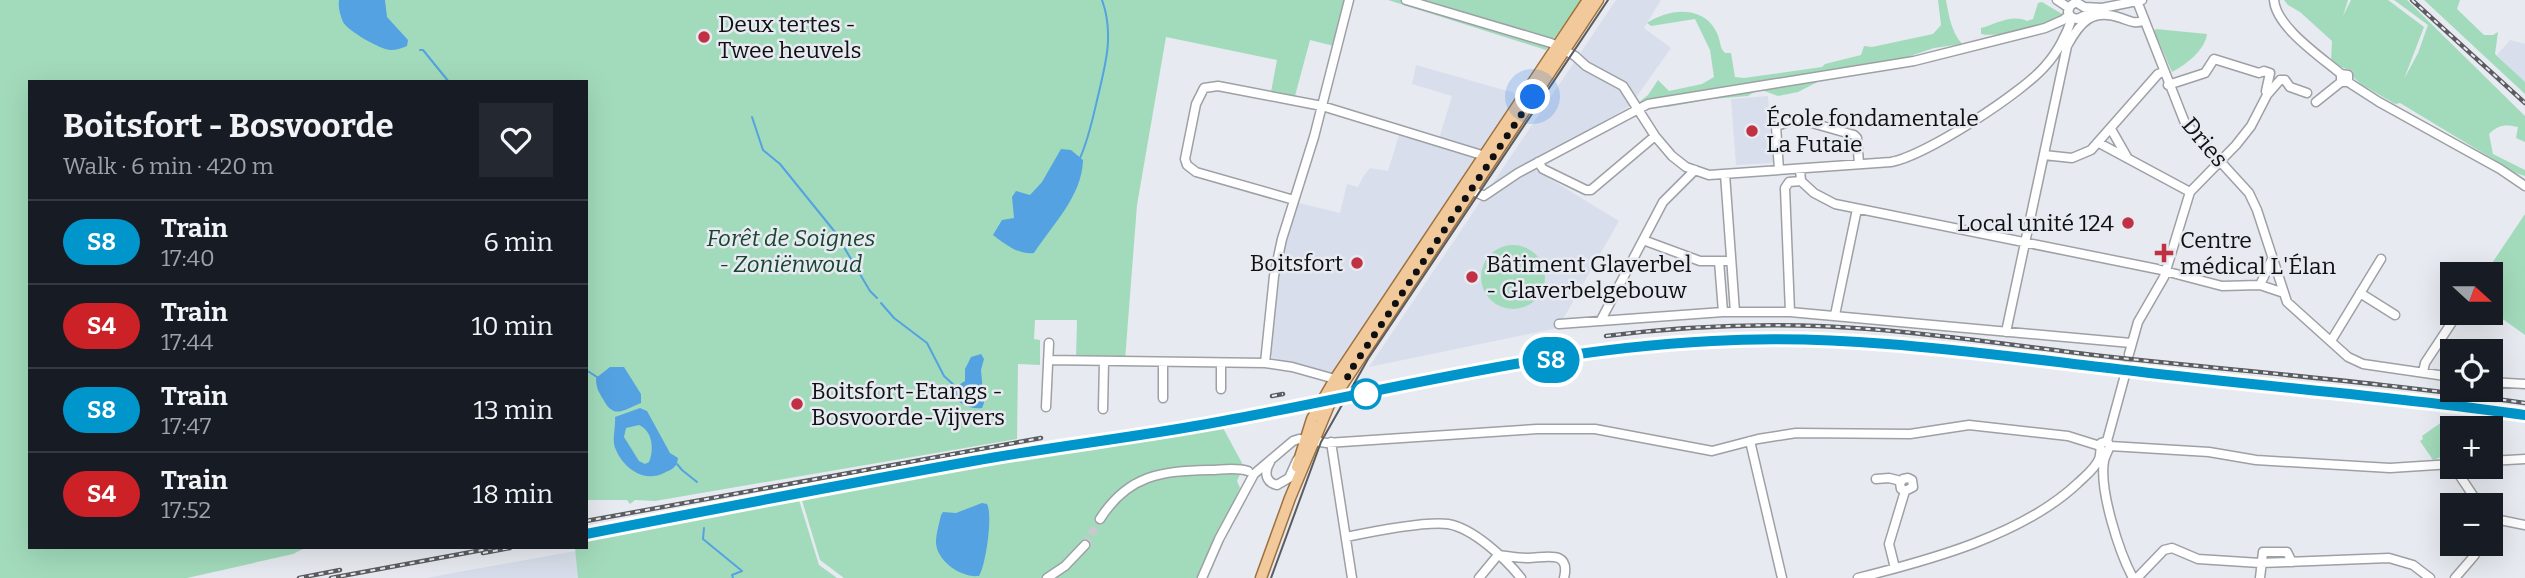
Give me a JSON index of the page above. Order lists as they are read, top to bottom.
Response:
{
  "streets": {
    "street": ["Dries"]
  },
  "parks": ["Forêt de Soignes - Zoniënwoud"],
  "places": {
    "other": [
      "Deux tertes - Twee heuvels",
      "École fondamentale La Futaie",
      "Local unité 124",
      "Boitsfort",
      "Bâtiment Glaverbel - Glaverbelgebouw",
      "Boitsfort-Etangs - Bosvoorde-Vijvers"
    ],
    "health": ["Centre médical L'Élan"]
  },
  "north": "right",
  "page": {
    "on_map": "S8",
    "heading": ["Boitsfort - Bosvoorde", "Walk · 6 min · 420 m"],
    "list": [
      {
        "mark": "S8",
        "name": "Train",
        "note": "17:40",
        "value": "6 min"
      },
      {
        "mark": "S4",
        "name": "Train",
        "note": "17:44",
        "value": "10 min"
      },
      {
        "mark": "S8",
        "name": "Train",
        "note": "17:47",
        "value": "13 min"
      },
      {
        "mark": "S4",
        "name": "Train",
        "note": "17:52",
        "value": "18 min"
      }
    ],
    "map_buttons": ["+", "−"]
  }
}
